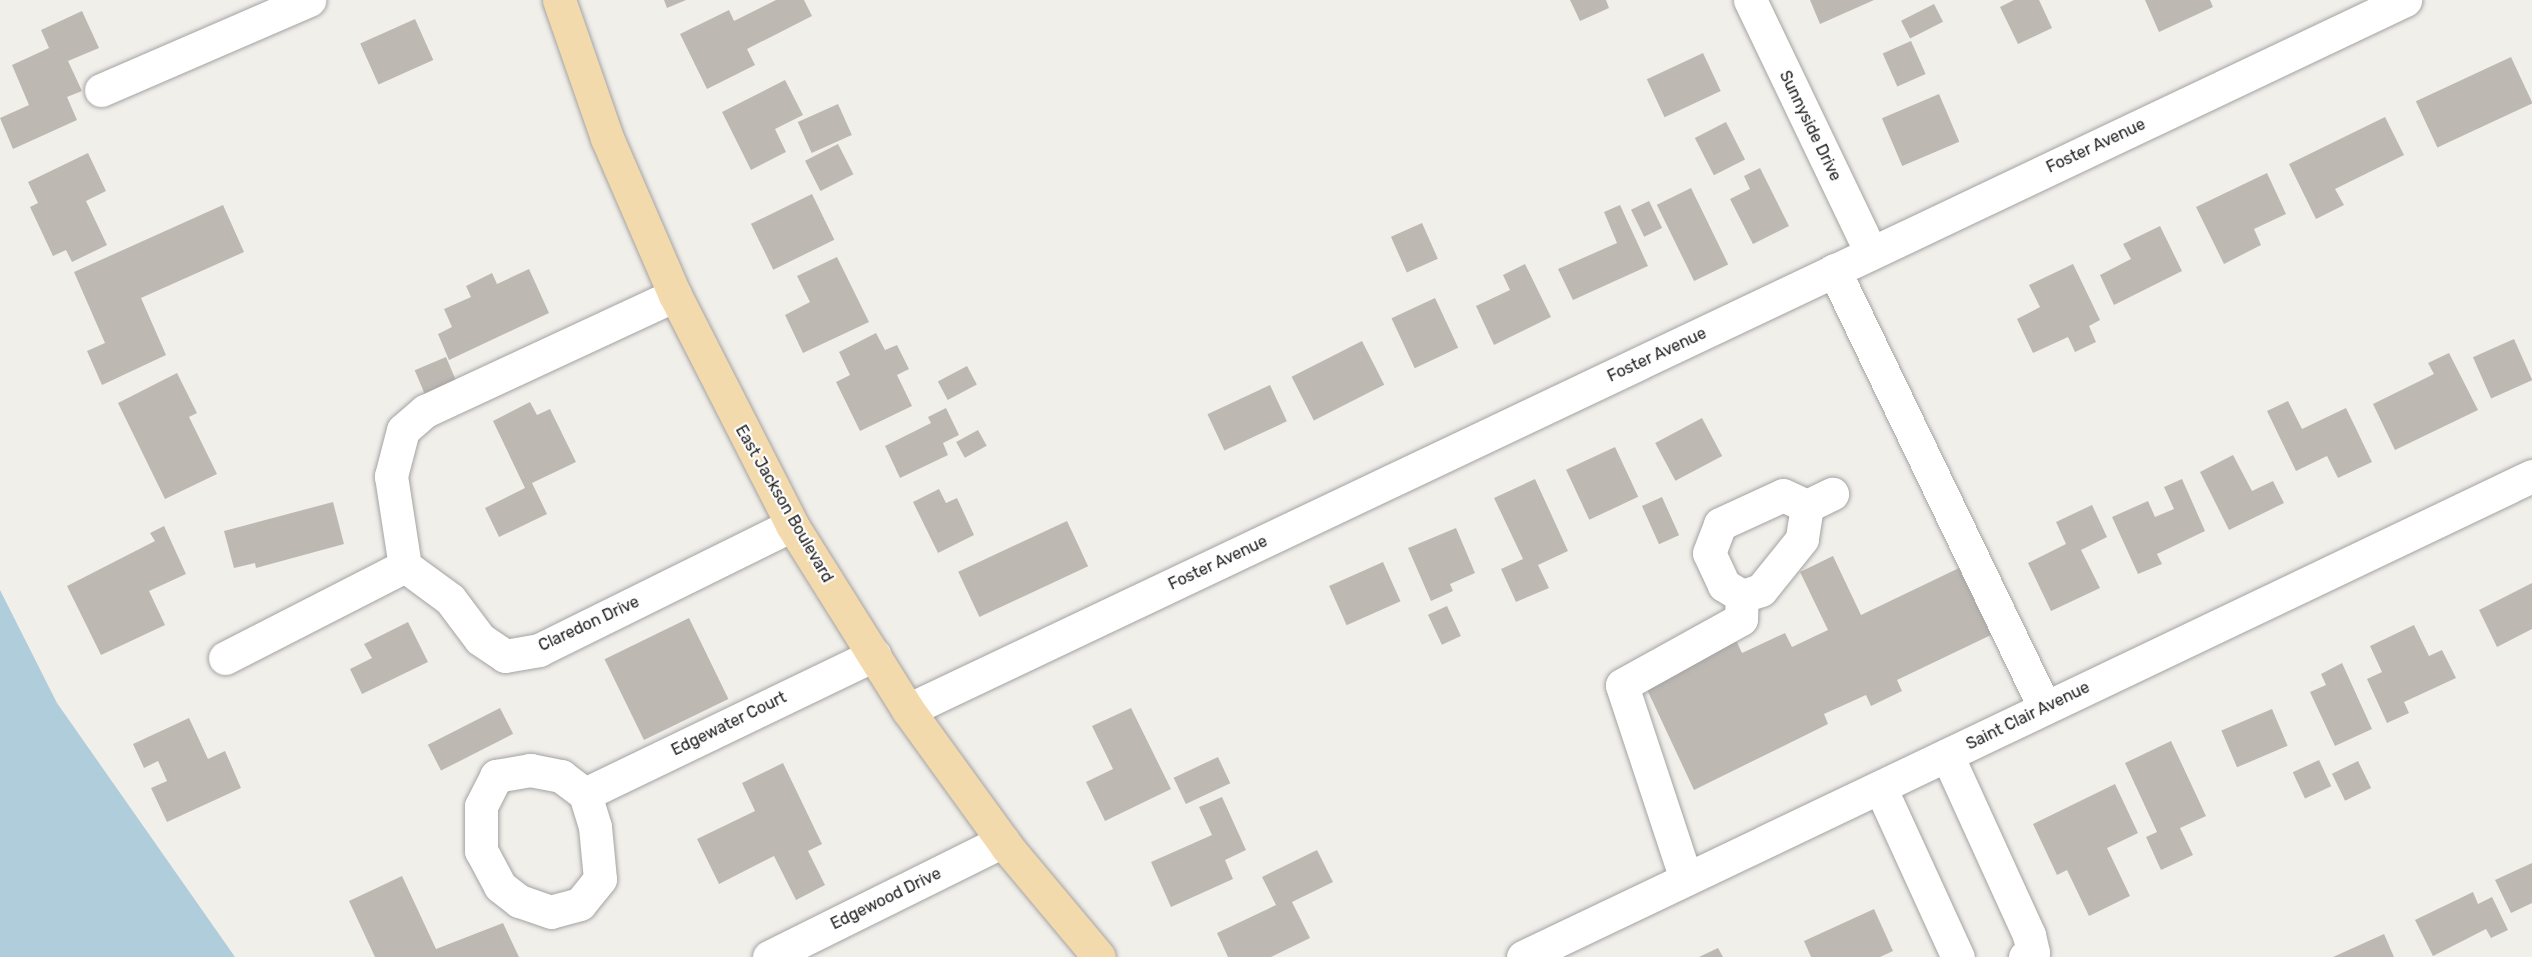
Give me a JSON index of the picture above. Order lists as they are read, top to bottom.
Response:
{
  "streets": {
    "main road": ["East Jackson Boulevard"],
    "street": [
      "Sunnyside Drive",
      "Foster Avenue",
      "Claredon Drive",
      "Saint Clair Avenue",
      "Edgewater Court",
      "Edgewood Drive"
    ]
  },
  "crossings": [
    ["Sunnyside Drive", "Foster Avenue"],
    ["Foster Avenue", "East Jackson Boulevard"],
    ["East Jackson Boulevard", "Claredon Drive"],
    ["East Jackson Boulevard", "Edgewater Court"],
    ["East Jackson Boulevard", "Edgewood Drive"]
  ]
}
